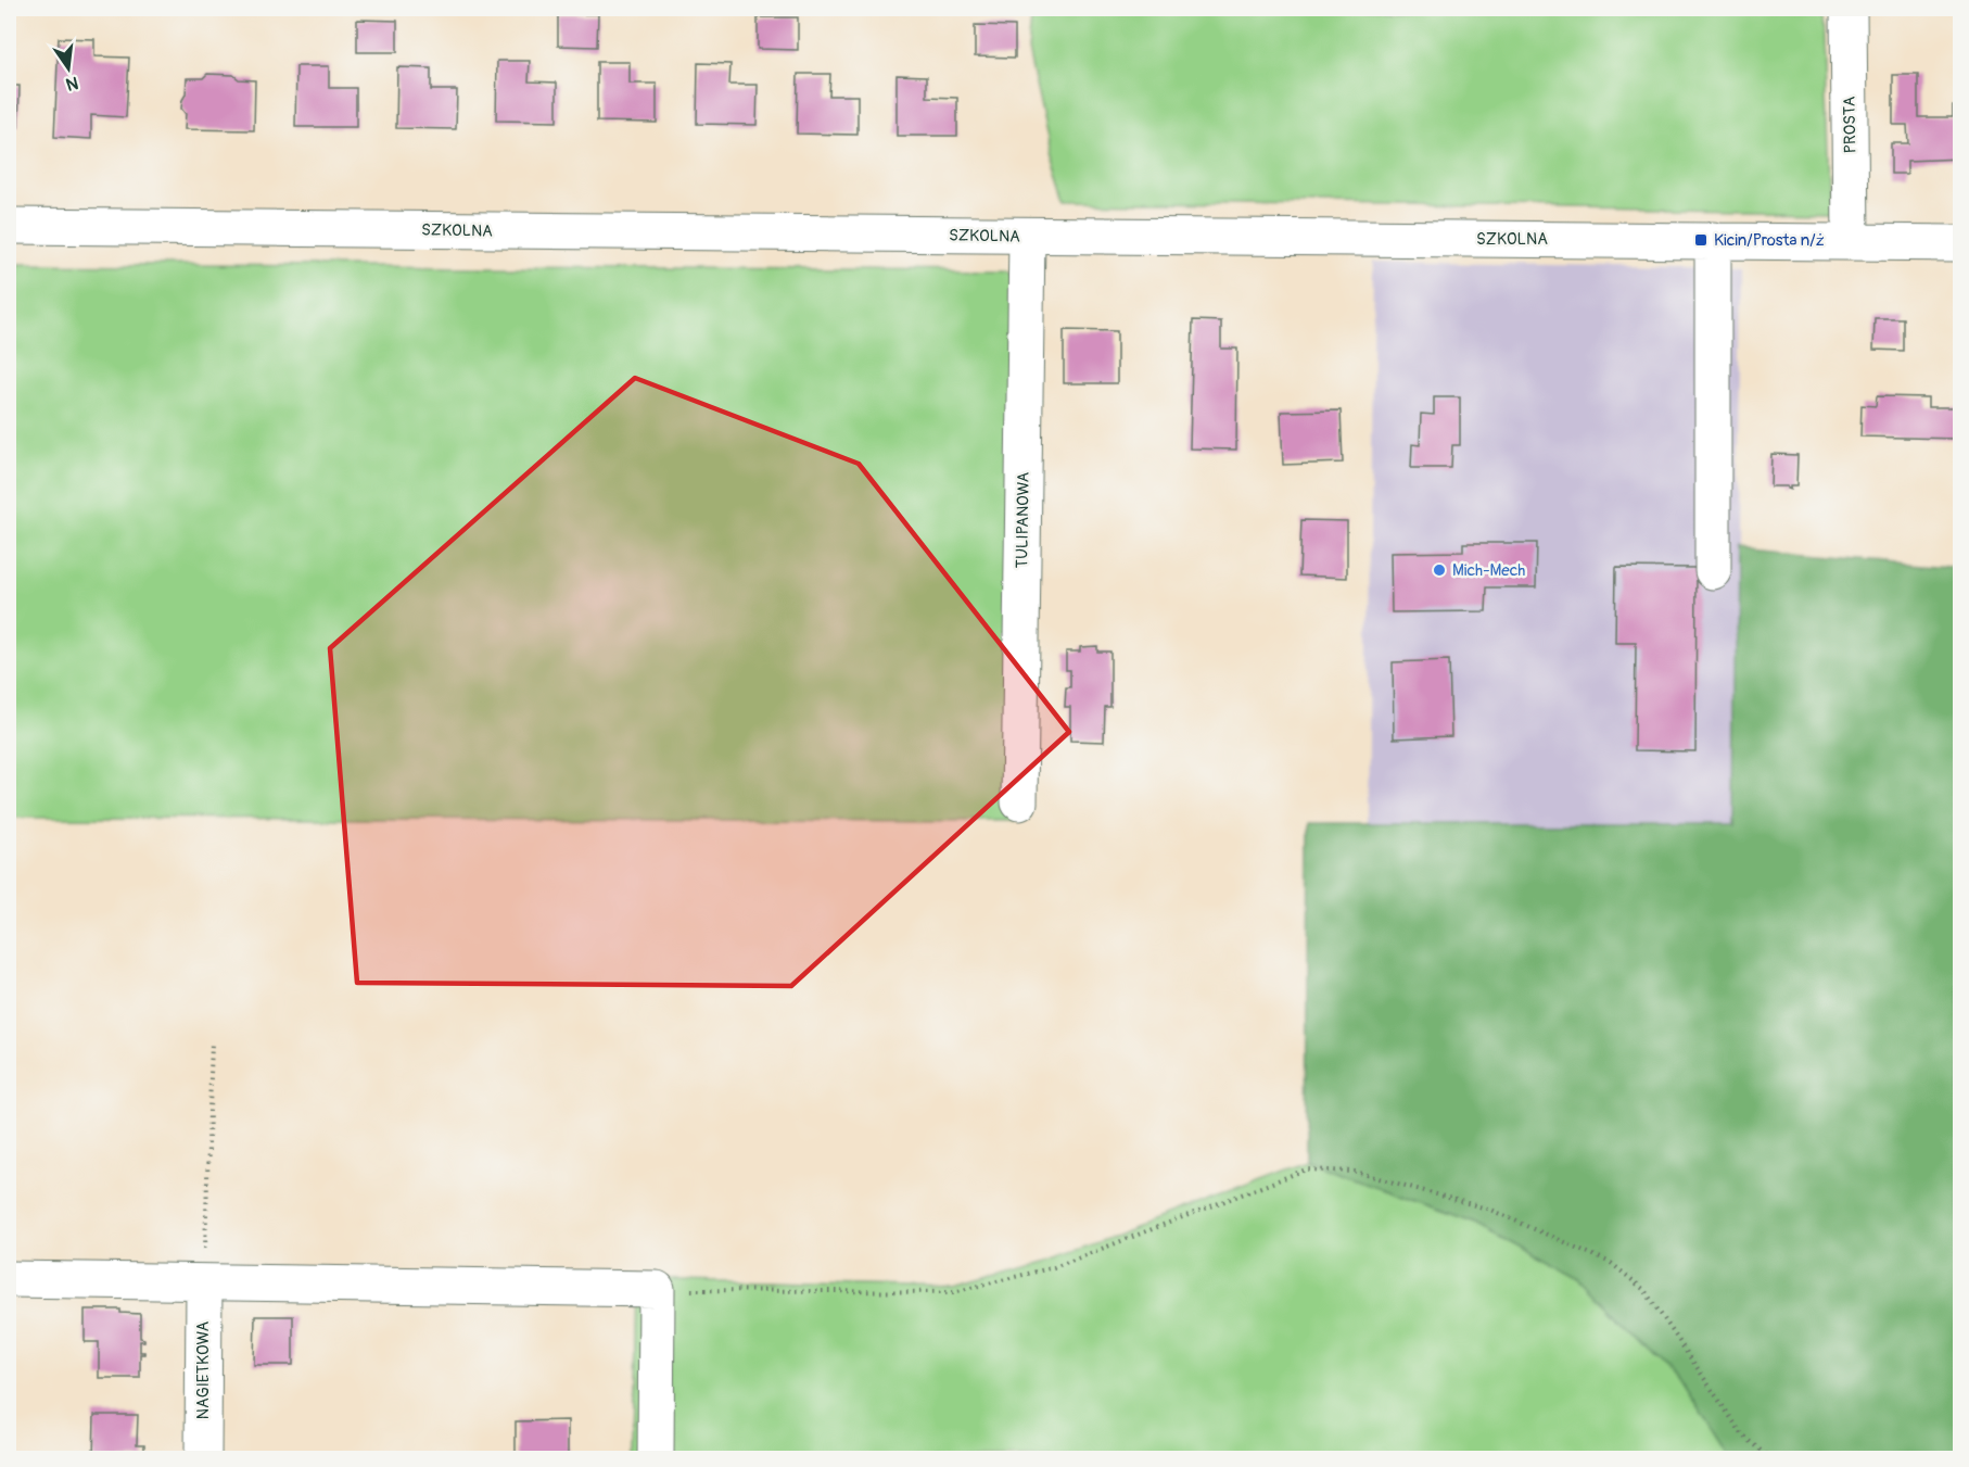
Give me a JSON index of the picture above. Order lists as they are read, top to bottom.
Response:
{
  "streets": {
    "street": [
      "PROSTA",
      "SZKOLNA",
      "TULIPANOWA",
      "NAGIETKOWA"
    ]
  },
  "crossings": [
    ["PROSTA", "SZKOLNA"],
    ["SZKOLNA", "TULIPANOWA"]
  ],
  "places": {
    "transit": ["Kicin/Prosta n/ż"],
    "other": ["Mich-Mech"]
  },
  "north": "bottom"
}
